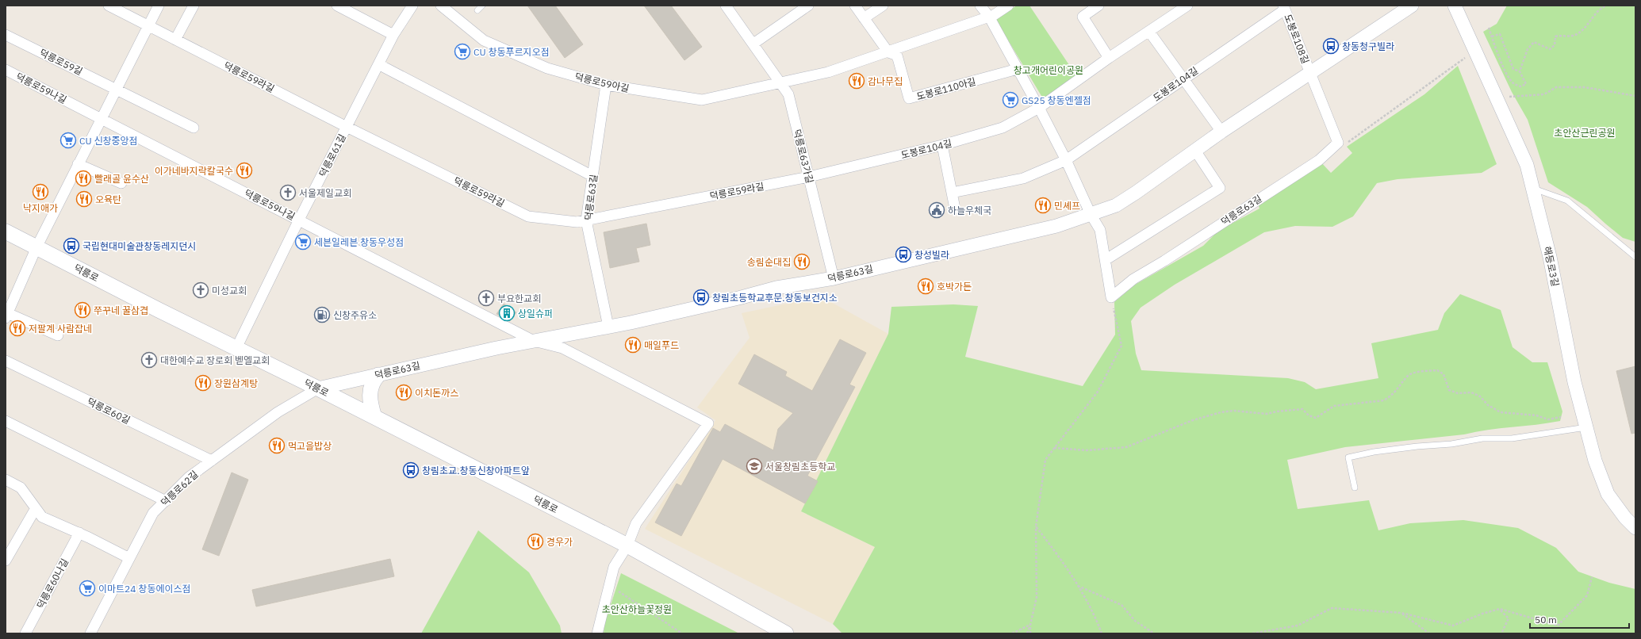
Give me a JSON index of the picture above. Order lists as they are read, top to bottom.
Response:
{
  "streets": {
    "main road": ["덕릉로"],
    "street": [
      "도봉로108길",
      "덕릉로59길",
      "덕릉로59라길",
      "덕릉로59아길",
      "도봉로104길",
      "덕릉로59나길",
      "도봉로110아길",
      "덕릉로61길",
      "덕릉로63가길",
      "덕릉로63길",
      "해등로3길",
      "덕릉로60길",
      "덕릉로62길",
      "덕릉로60나길"
    ]
  },
  "crossings": [
    ["도봉로108길", "도봉로104길"],
    ["도봉로108길", "덕릉로63길"],
    ["덕릉로59라길", "도봉로104길"],
    ["덕릉로59라길", "덕릉로61길"],
    ["덕릉로59라길", "덕릉로63가길"],
    ["덕릉로59라길", "덕릉로63길"],
    ["덕릉로59아길", "덕릉로63가길"],
    ["덕릉로59아길", "덕릉로63길"],
    ["도봉로104길", "덕릉로63가길"],
    ["덕릉로59나길", "덕릉로61길"],
    ["덕릉로59나길", "덕릉로63길"],
    ["덕릉로61길", "덕릉로"],
    ["덕릉로63가길", "덕릉로63길"],
    ["덕릉로63길", "덕릉로"],
    ["덕릉로63길", "덕릉로62길"],
    ["덕릉로", "덕릉로62길"],
    ["덕릉로60길", "덕릉로62길"]
  ],
  "parks": ["창고개어린이공원", "초안산근린공원", "초안산하늘꽃정원"],
  "places": {
    "bus stop": [
      "창동청구빌라",
      "국립현대미술관창동레지던시",
      "창성빌라",
      "창림초등학교후문.창동보건지소",
      "창림초교.창동신창아파트앞"
    ],
    "supermarket": [
      "CU 창동푸르지오점",
      "GS25 창동엔젤점",
      "CU 신창중앙점",
      "세븐일레븐 창동우성점",
      "이마트24 창동에이스점"
    ],
    "restaurant": [
      "감나무집",
      "이가네바지락칼국수",
      "빨래골 윤수산",
      "낙지애가",
      "오육탄",
      "민셰프",
      "송림순대집",
      "호박가든",
      "쭈꾸네 꿀삼겹",
      "저팔계 사람잡네",
      "매일푸드",
      "장원삼계탕",
      "이치돈까스",
      "먹고을밥상",
      "경우가"
    ],
    "church": [
      "서울제일교회",
      "미성교회",
      "부요한교회",
      "대한예수교 장로회 벧엘교회"
    ],
    "public building": ["하늘우체국"],
    "building": ["상일슈퍼"],
    "fuel station": ["신창주유소"],
    "school or university": ["서울창림초등학교"]
  },
  "scale_bar": "50 m"
}
